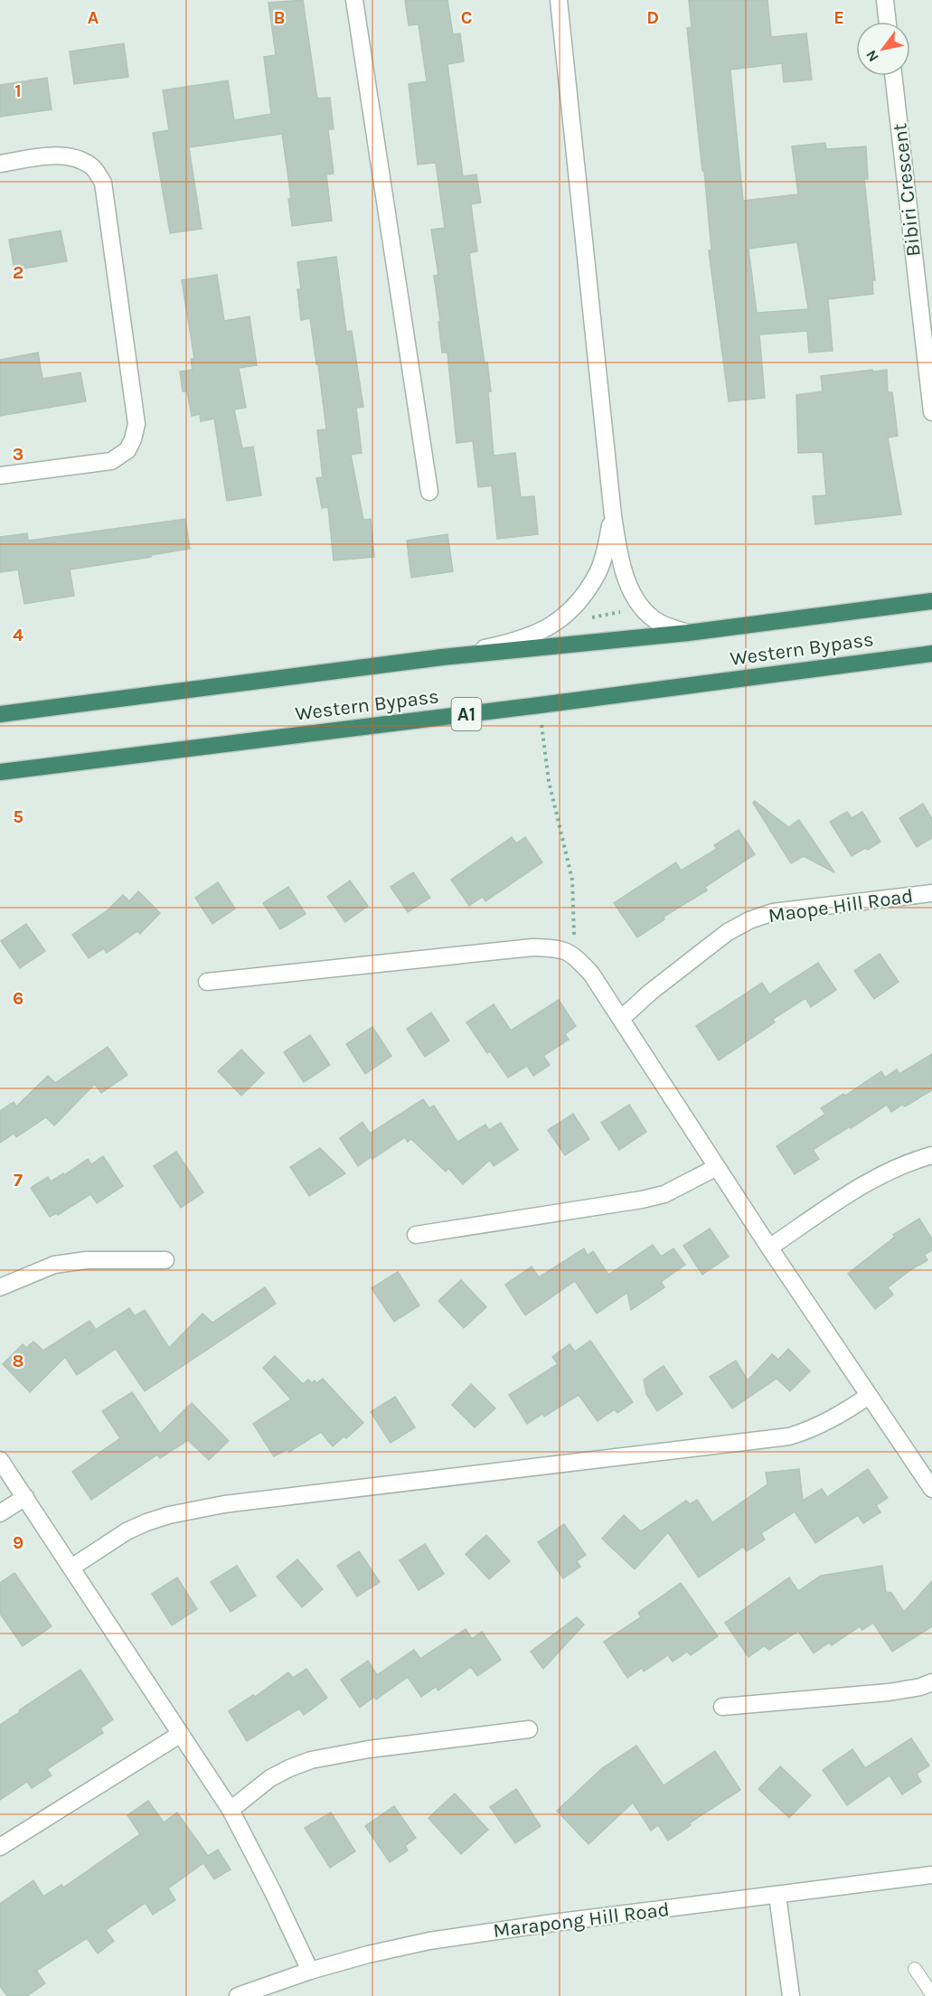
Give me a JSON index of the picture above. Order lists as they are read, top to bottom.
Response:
{
  "streets": {
    "highway": ["Western Bypass", "A1"],
    "street": ["Bibiri Crescent", "Maope Hill Road", "Marapong Hill Road"]
  },
  "north": "bottom left",
  "grid": {
    "columns": [
      "A",
      "B",
      "C",
      "D",
      "E"
    ],
    "rows": [
      "1",
      "2",
      "3",
      "4",
      "5",
      "6",
      "7",
      "8",
      "9"
    ]
  }
}
